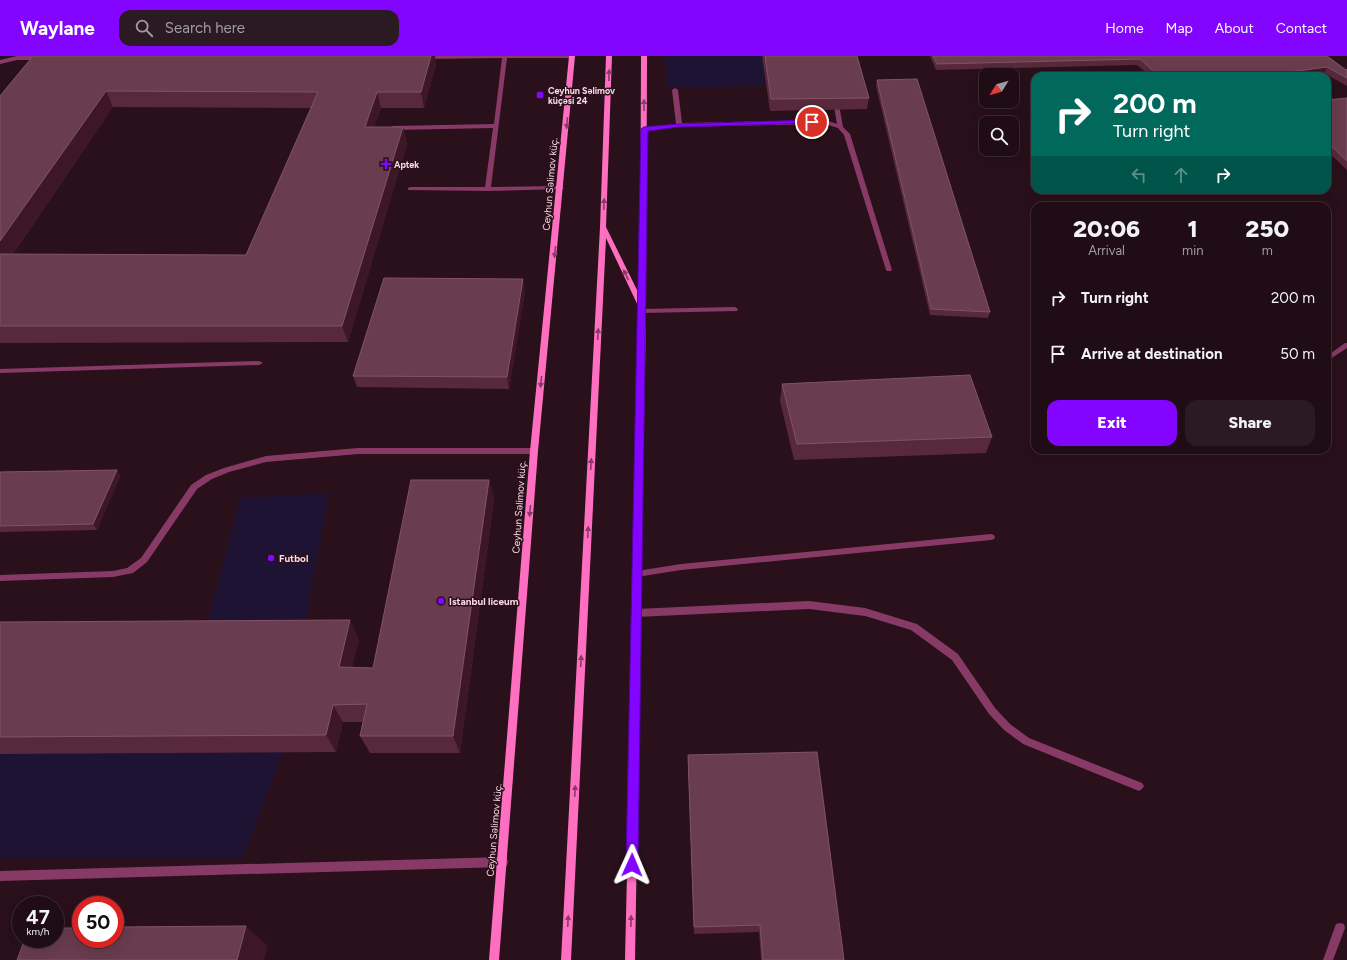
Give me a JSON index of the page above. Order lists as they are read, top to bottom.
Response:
{
  "streets": {
    "main road": ["Ceyhun Səlimov küç."]
  },
  "places": {
    "transit": ["Ceyhun Səlimov küçəsi 24"],
    "health": ["Aptek"],
    "other": ["Futbol", "Istanbul liceum"]
  },
  "north": "bottom left",
  "page": {
    "header": "Waylane",
    "search": "Search here",
    "nav": [
      "Home",
      "Map",
      "About",
      "Contact"
    ],
    "turn": ["200 m", "Turn right"],
    "eta": [
      "20:06",
      "Arrival",
      "1",
      "min",
      "250",
      "m"
    ],
    "list": [
      {
        "name": "Turn right",
        "value": "200 m"
      },
      {
        "name": "Arrive at destination",
        "value": "50 m"
      }
    ],
    "buttons": ["Exit", "Share"],
    "speed": "47 km/h",
    "limit": "50"
  }
}
